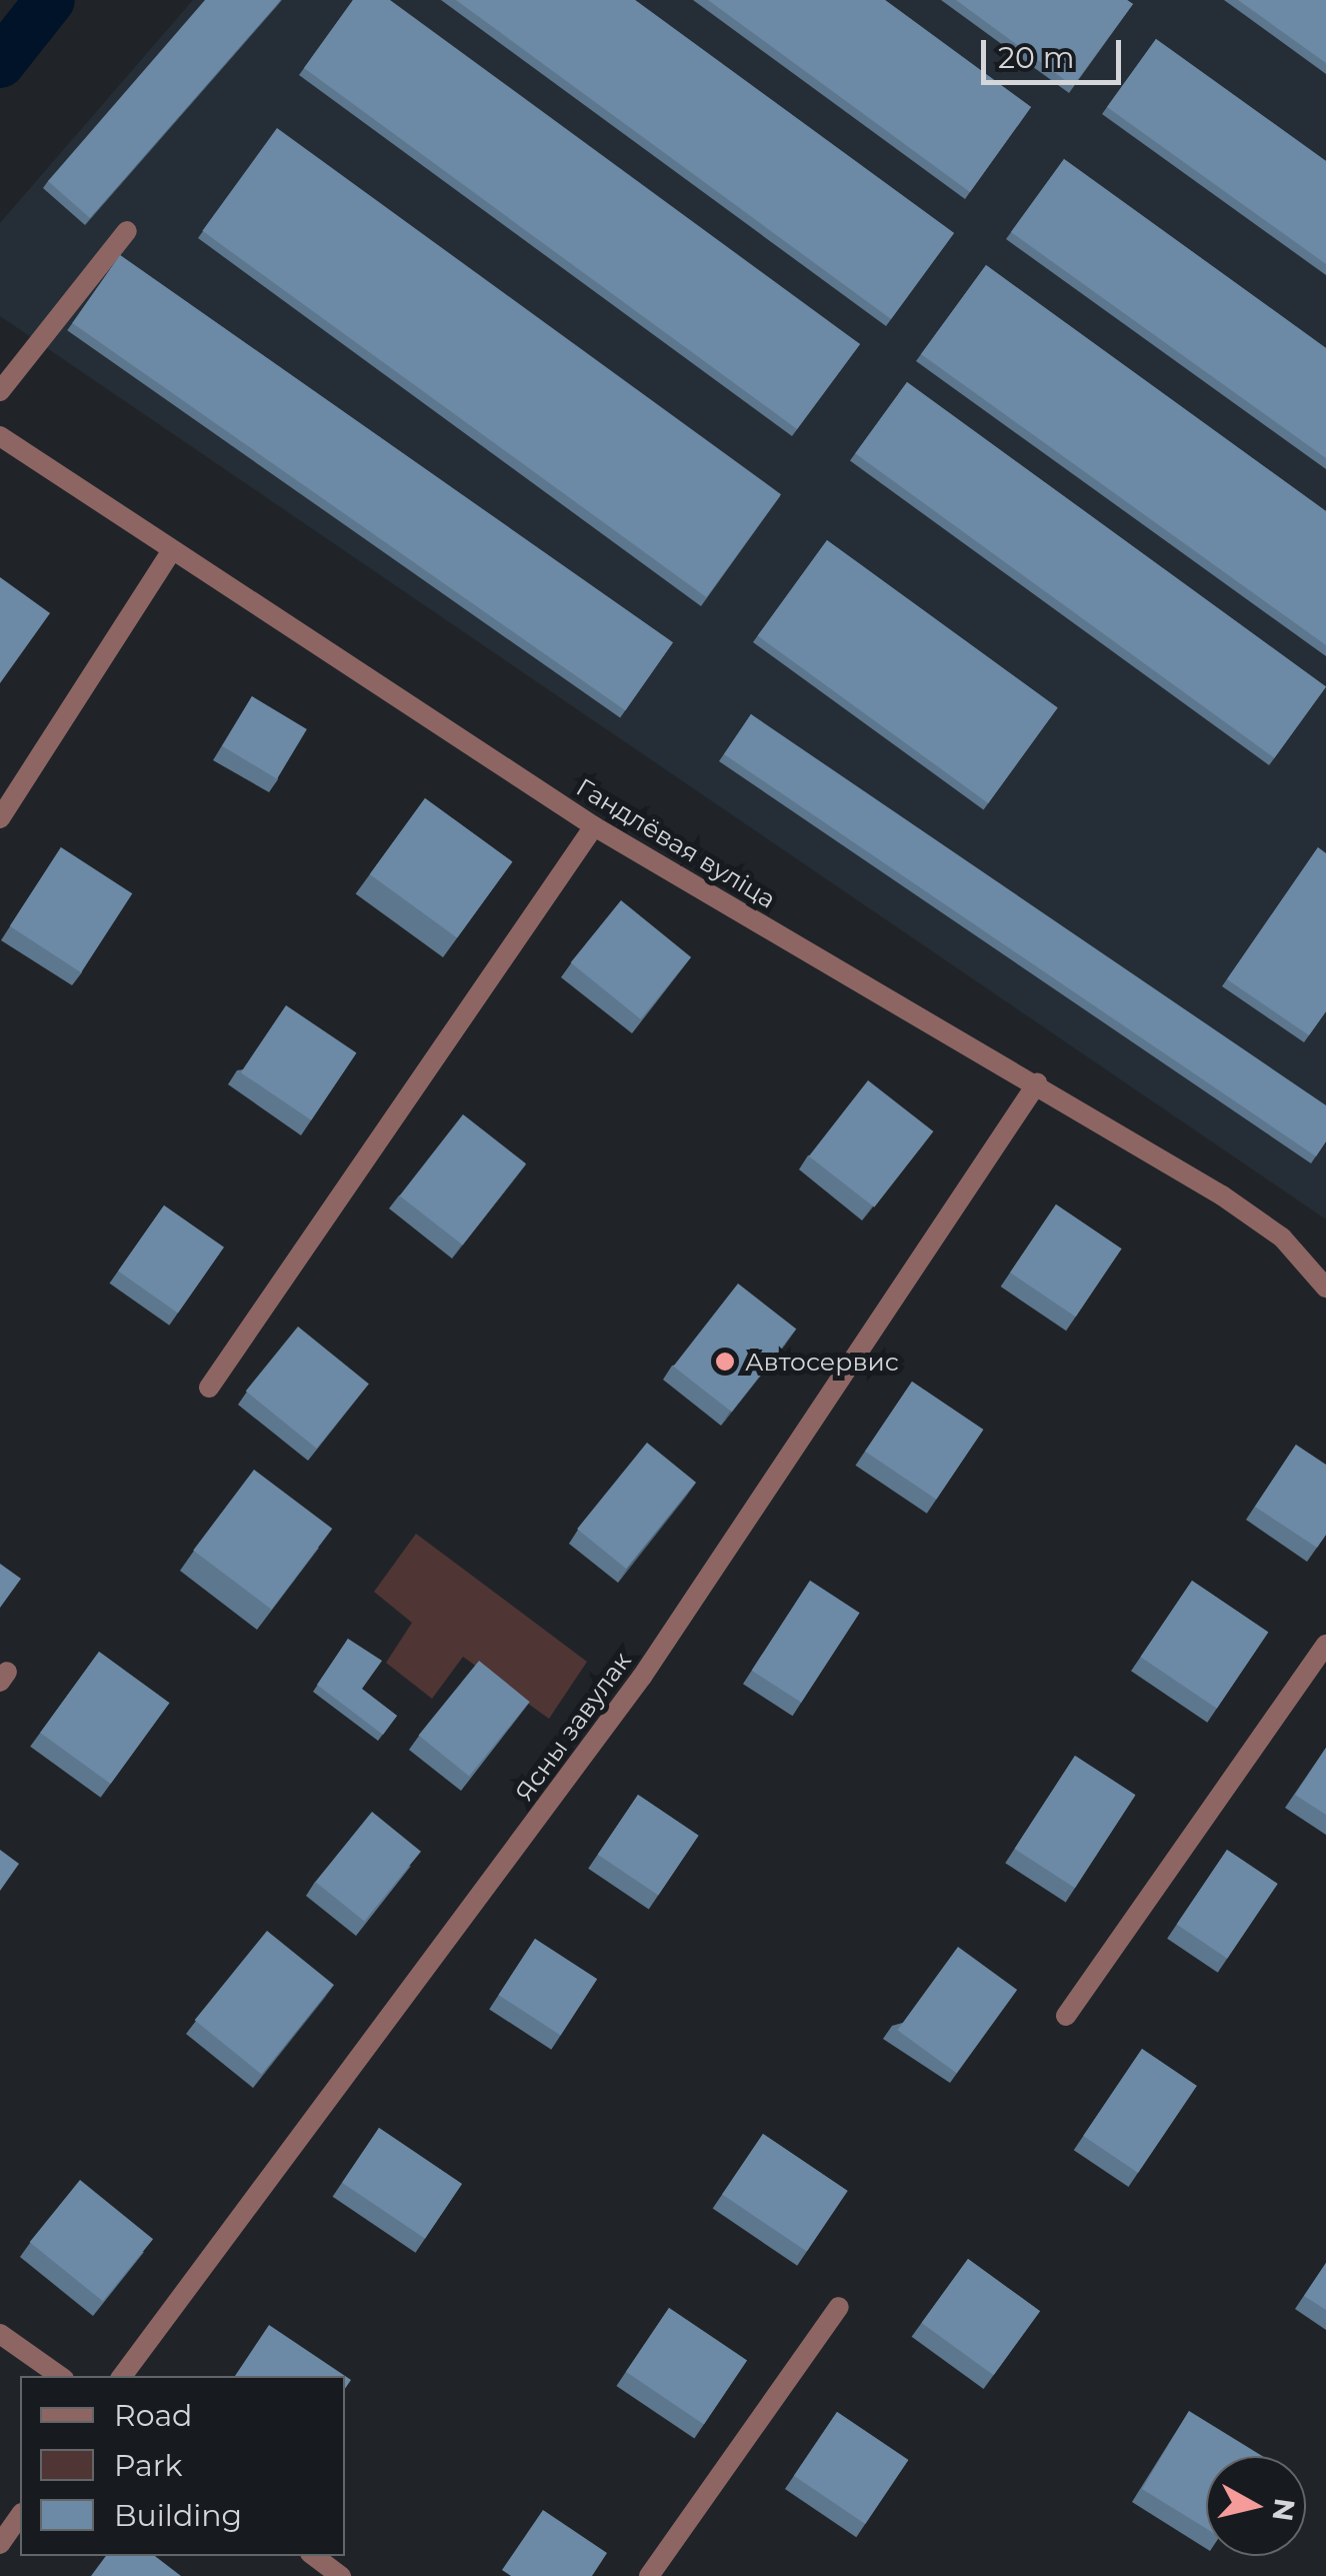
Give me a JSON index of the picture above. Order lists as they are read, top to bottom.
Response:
{
  "streets": {
    "street": ["Гандлёвая вуліца", "Ясны завулак"]
  },
  "crossings": [
    ["Гандлёвая вуліца", "Ясны завулак"]
  ],
  "places": ["Автосервис"],
  "legend": ["Road", "Park", "Building"],
  "scale_bar": "20 m",
  "north": "right"
}
